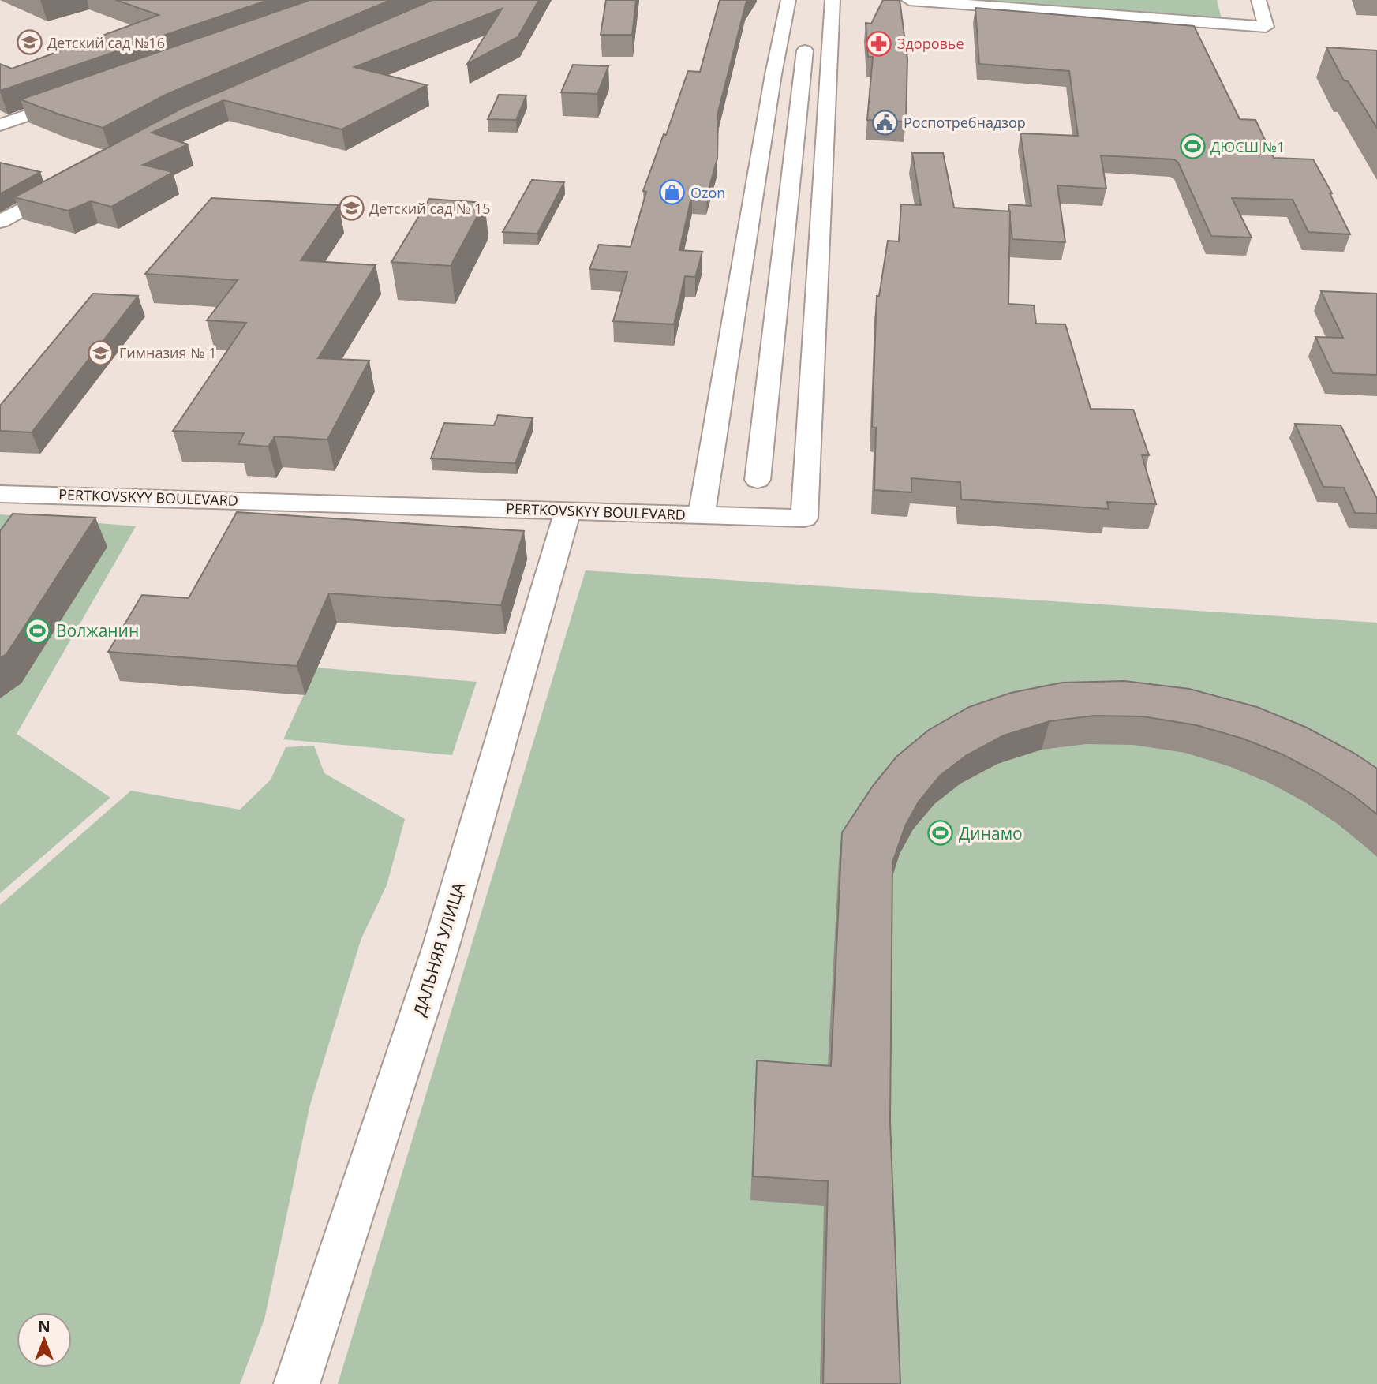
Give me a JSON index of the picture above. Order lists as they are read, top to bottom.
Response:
{
  "streets": {
    "street": ["PERTKOVSKYY BOULEVARD", "ДАЛЬНЯЯ УЛИЦА"]
  },
  "crossings": [
    ["PERTKOVSKYY BOULEVARD", "ДАЛЬНЯЯ УЛИЦА"]
  ],
  "places": {
    "school or university": ["Детский сад №16", "Детский сад № 15", "Гимназия № 1"],
    "pharmacy": ["Здоровье"],
    "public building": ["Роспотребнадзор"],
    "sports": ["ДЮСШ №1", "Волжанин", "Динамо"],
    "shop": ["Ozon"]
  },
  "north": "top"
}
